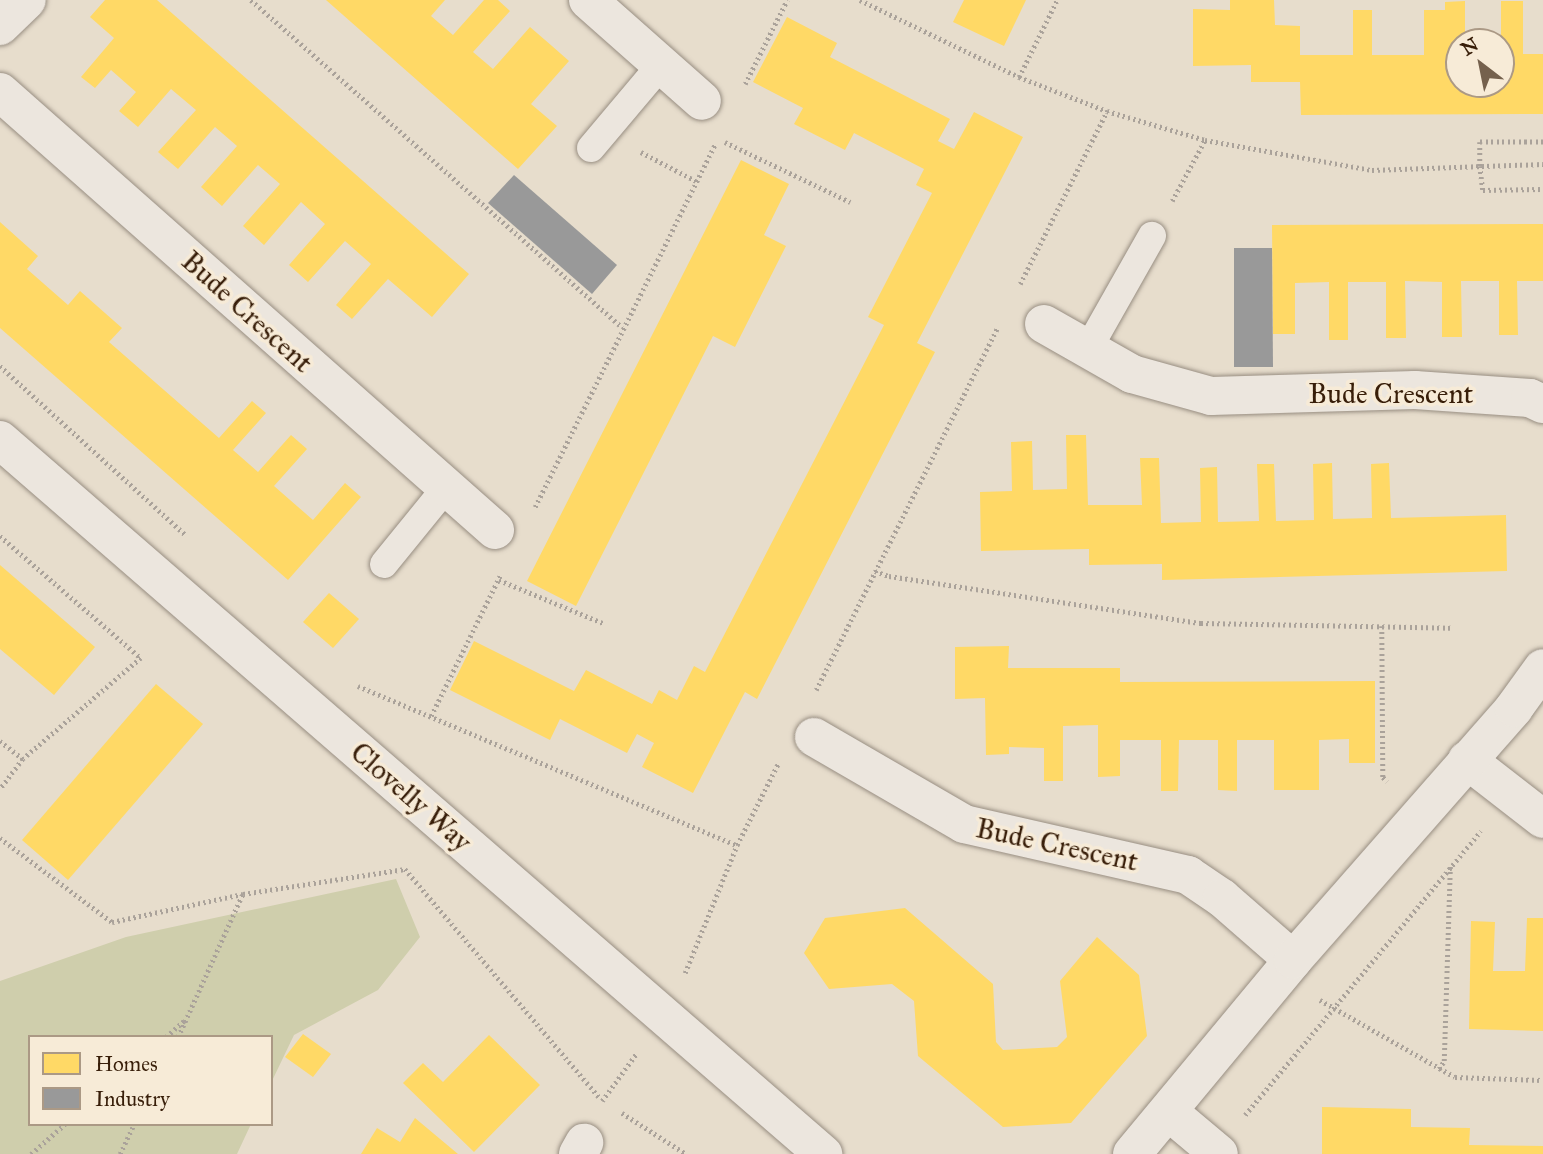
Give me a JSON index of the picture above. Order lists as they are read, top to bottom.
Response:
{
  "streets": {
    "street": ["Bude Crescent", "Clovelly Way"]
  },
  "legend": ["Homes", "Industry"],
  "north": "top left"
}
